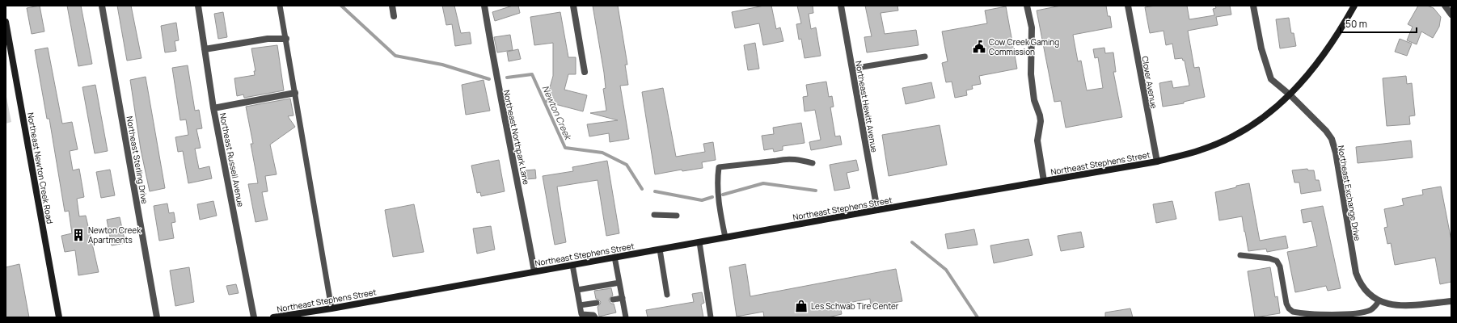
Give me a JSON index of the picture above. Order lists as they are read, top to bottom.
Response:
{
  "streets": {
    "main road": ["Northeast Stephens Street", "Northeast Newton Creek Road"],
    "street": [
      "Clover Avenue",
      "Northeast Hewitt Avenue",
      "Northeast Northpark Lane",
      "Northeast Sterling Drive",
      "Northeast Russell Avenue",
      "Northeast Exchange Drive"
    ]
  },
  "crossings": [
    ["Clover Avenue", "Northeast Stephens Street"],
    ["Northeast Hewitt Avenue", "Northeast Stephens Street"],
    ["Northeast Northpark Lane", "Northeast Stephens Street"],
    ["Northeast Stephens Street", "Northeast Exchange Drive"]
  ],
  "water": ["Newton Creek"],
  "places": {
    "public building": ["Cow Creek Gaming Commission"],
    "building": ["Newton Creek Apartments"],
    "shop": ["Les Schwab Tire Center"]
  },
  "scale_bar": "50 m"
}
